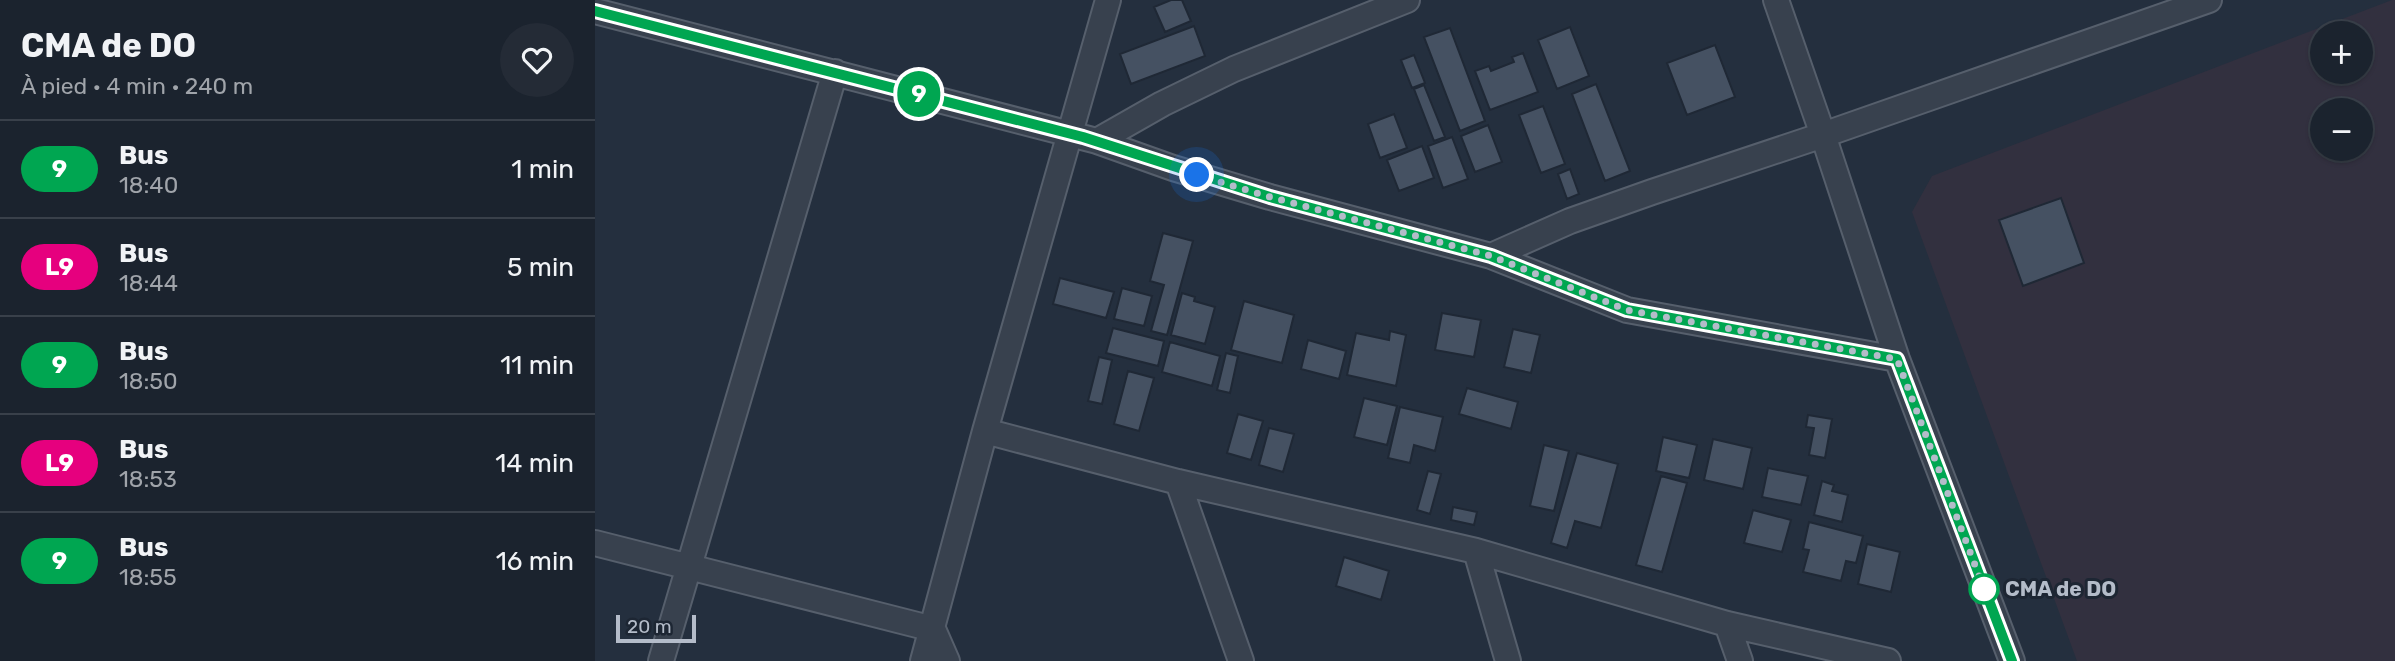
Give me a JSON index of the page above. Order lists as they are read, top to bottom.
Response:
{
  "places": ["CMA de DO"],
  "lines": ["bus line 9"],
  "scale_bar": "20 m",
  "page": {
    "heading": ["CMA de DO", "À pied · 4 min · 240 m"],
    "on_map": "9",
    "map_buttons": ["+", "−"],
    "list": [
      {
        "mark": "9",
        "name": "Bus",
        "note": "18:40",
        "value": "1 min"
      },
      {
        "mark": "L9",
        "name": "Bus",
        "note": "18:44",
        "value": "5 min"
      },
      {
        "mark": "9",
        "name": "Bus",
        "note": "18:50",
        "value": "11 min"
      },
      {
        "mark": "L9",
        "name": "Bus",
        "note": "18:53",
        "value": "14 min"
      },
      {
        "mark": "9",
        "name": "Bus",
        "note": "18:55",
        "value": "16 min"
      }
    ],
    "scale": "20 m"
  }
}
